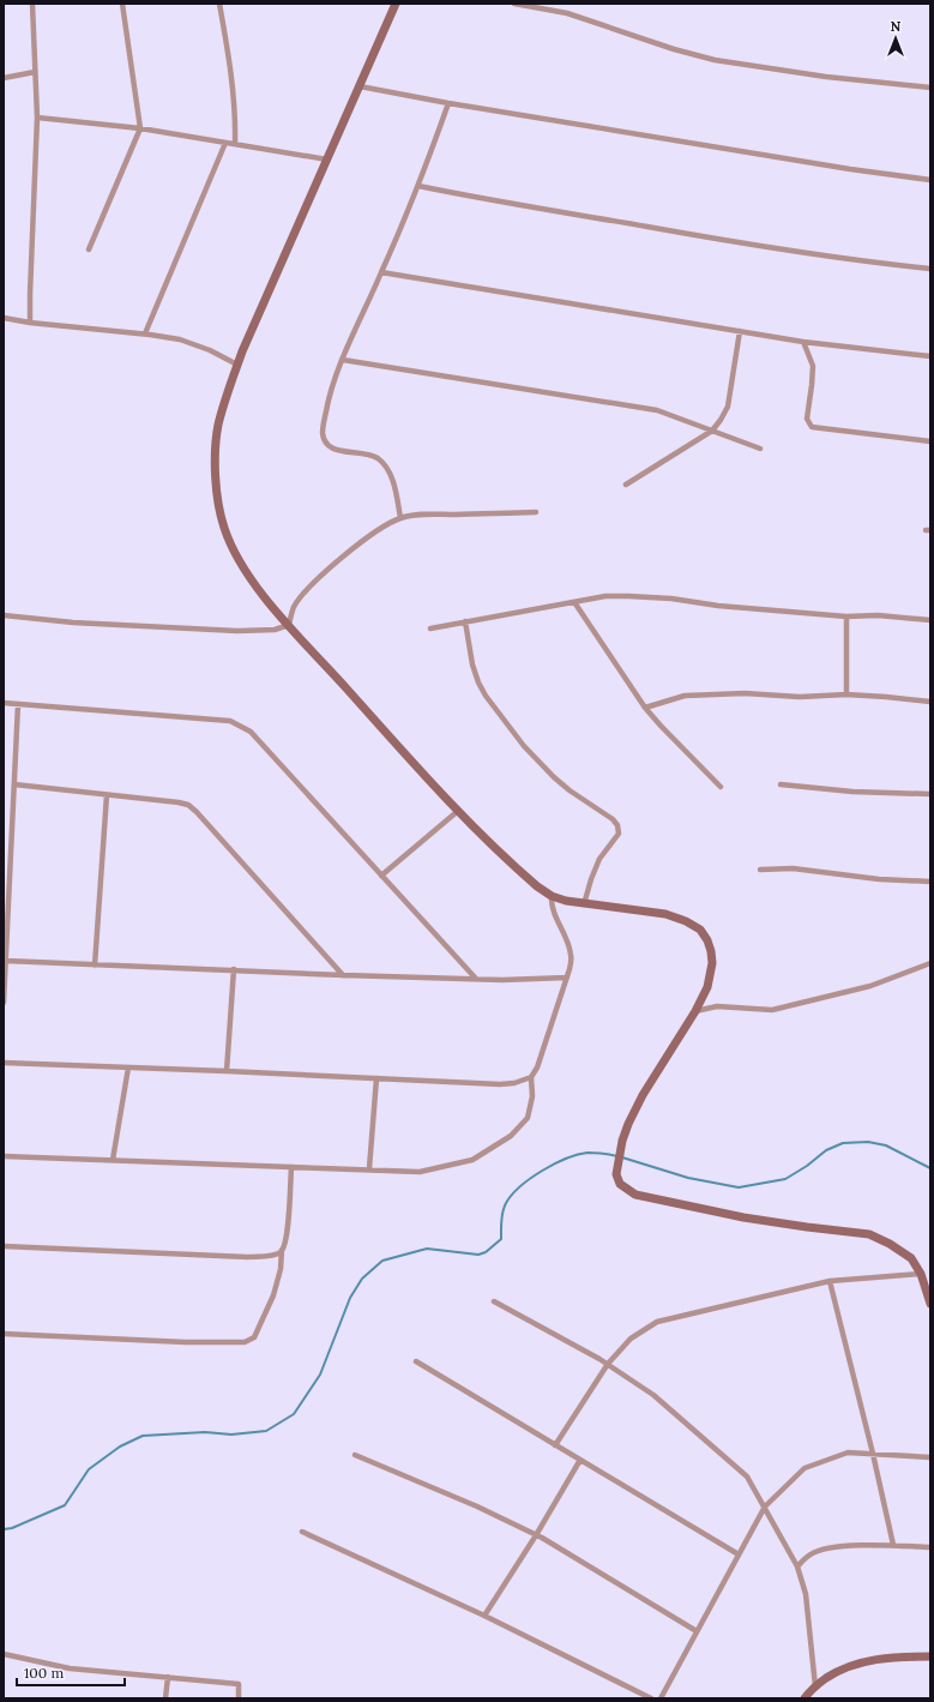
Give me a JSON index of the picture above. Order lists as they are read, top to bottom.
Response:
{
  "scale_bar": "100 m",
  "north": "top"
}
